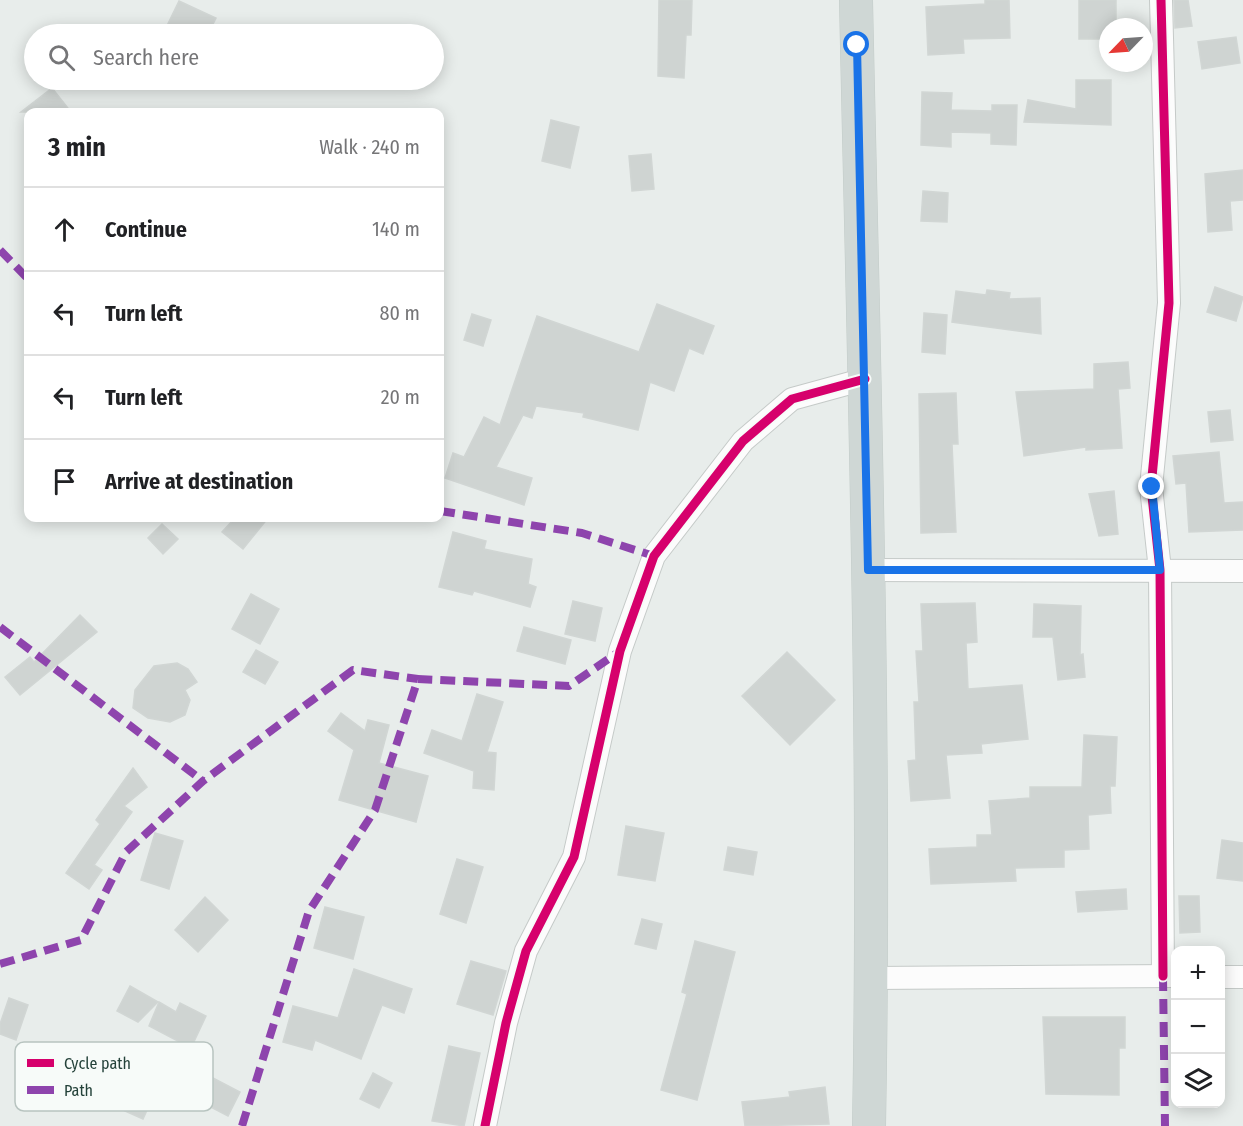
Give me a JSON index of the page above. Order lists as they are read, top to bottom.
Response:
{
  "legend": ["Cycle path", "Path"],
  "north": "bottom left",
  "page": {
    "search": "Search here",
    "heading": ["3 min", "Walk · 240 m"],
    "list": [
      ["Continue", "140 m"],
      ["Turn left", "80 m"],
      ["Turn left", "20 m"],
      "Arrive at destination"
    ],
    "map_buttons": ["+", "−"]
  }
}
